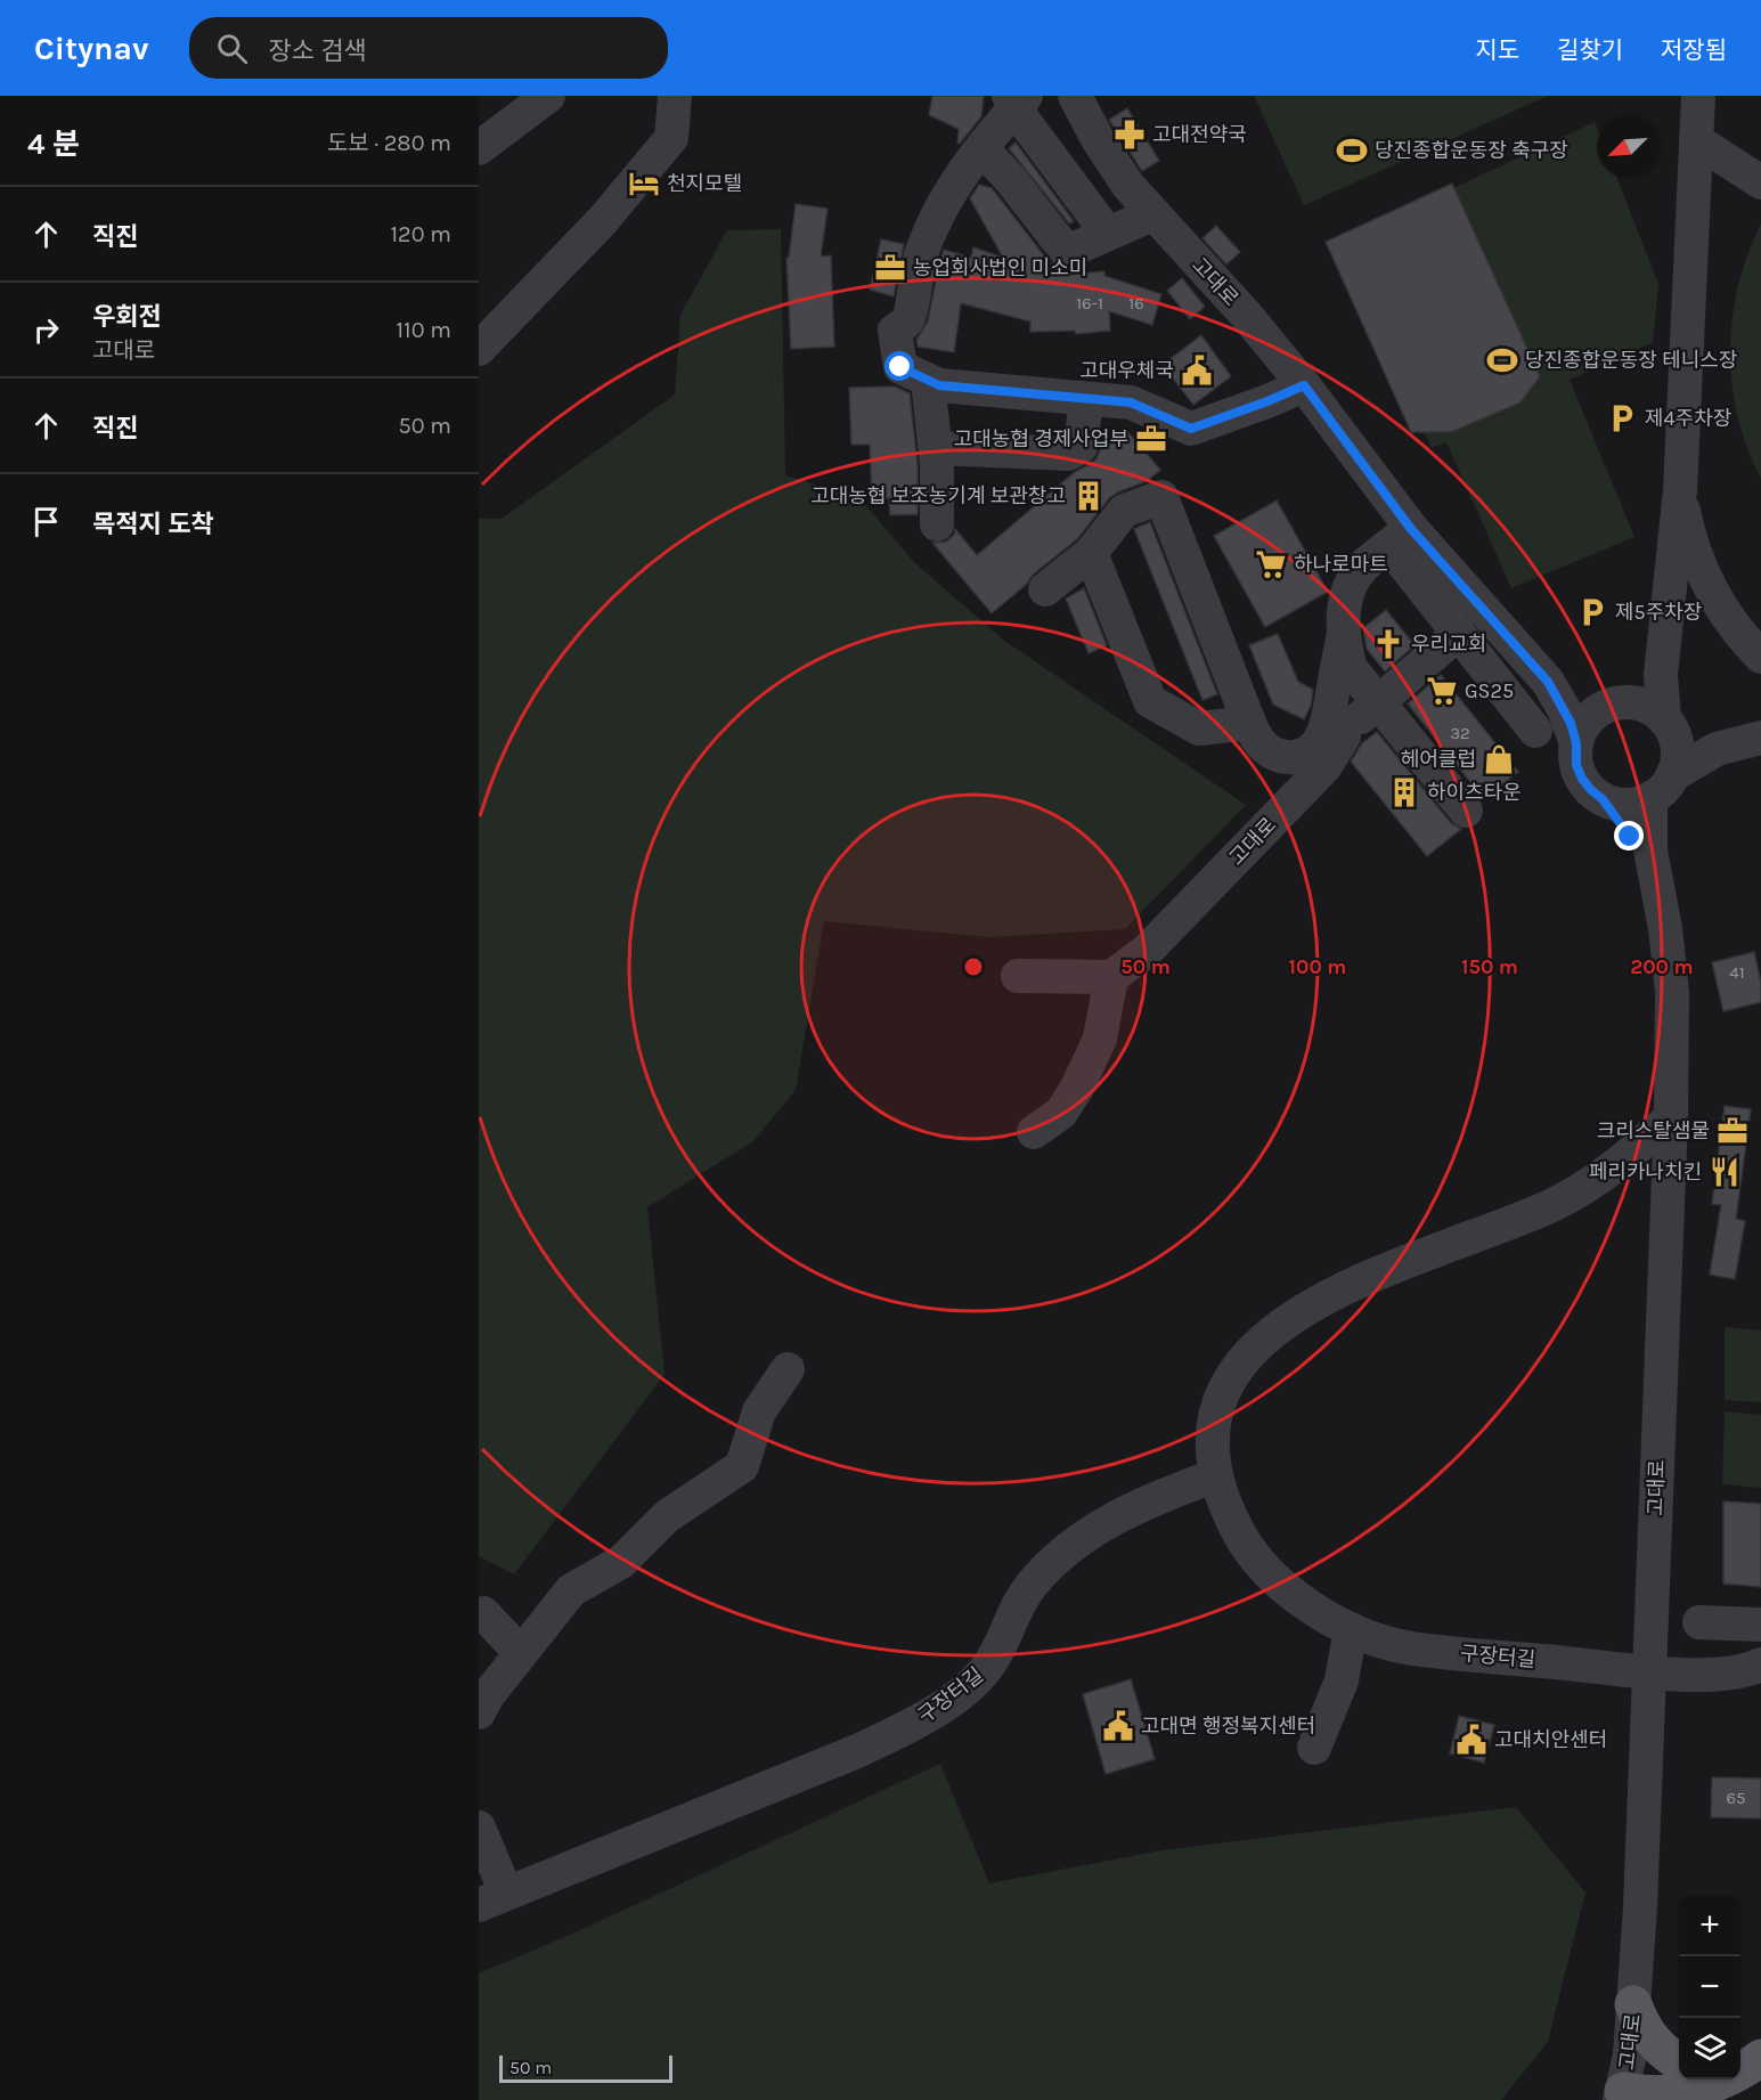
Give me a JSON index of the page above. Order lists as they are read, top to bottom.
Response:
{
  "streets": {
    "street": ["고대로", "구장터길"]
  },
  "crossings": [
    ["고대로", "구장터길"]
  ],
  "places": {
    "pharmacy": ["고대전약국"],
    "sports": ["당진종합운동장 축구장", "당진종합운동장 테니스장"],
    "hotel": ["천지모텔"],
    "office": ["농업회사법인 미소미", "고대농협 경제사업부", "크리스탈샘물"],
    "public building": ["고대우체국", "고대면 행정복지센터", "고대치안센터"],
    "parking": ["제4주차장", "제5주차장"],
    "building": ["고대농협 보조농기계 보관창고", "하이츠타운"],
    "supermarket": ["하나로마트", "GS25"],
    "church": ["우리교회"],
    "shop": ["헤어클럽"],
    "restaurant": ["페리카나치킨"]
  },
  "house_numbers": [
    "16-1",
    "16",
    "32",
    "41",
    "65"
  ],
  "scale_bar": "50 m",
  "north": "bottom left",
  "page": {
    "header": "Citynav",
    "search": "장소 검색",
    "nav": ["지도", "길찾기", "저장됨"],
    "heading": ["4 분", "도보 · 280 m"],
    "list": [
      ["직진", "120 m"],
      ["우회전", "고대로", "110 m"],
      ["직진", "50 m"],
      "목적지 도착"
    ],
    "map_buttons": ["+", "−"],
    "scale": "50 m"
  },
  "rings": [
    "50 m",
    "100 m",
    "150 m",
    "200 m"
  ]
}
